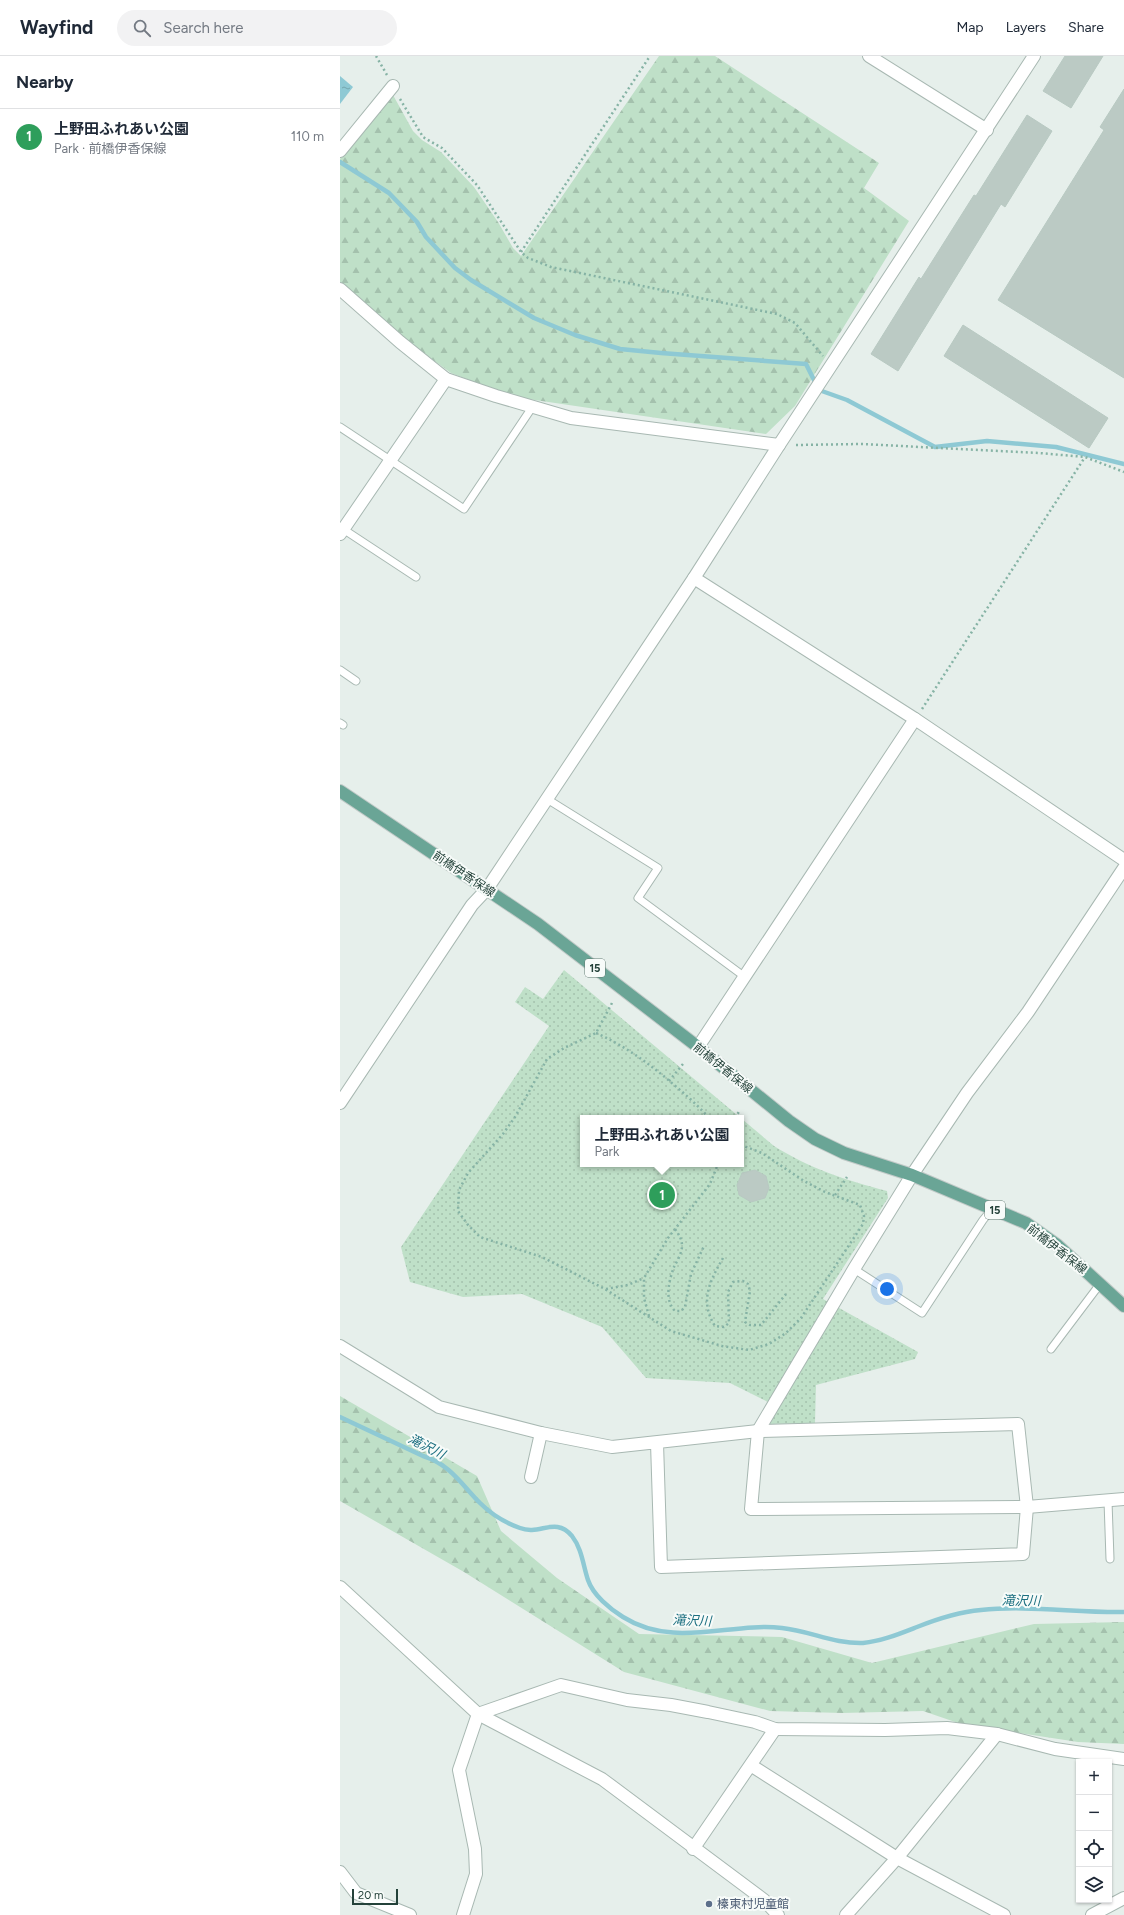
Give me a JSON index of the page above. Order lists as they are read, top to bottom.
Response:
{
  "streets": {
    "main road": ["前橋伊香保線", "15"]
  },
  "water": ["滝沢川"],
  "places": ["榛東村児童館"],
  "scale_bar": "20 m",
  "page": {
    "header": "Wayfind",
    "search": "Search here",
    "nav": ["Map", "Layers", "Share"],
    "heading": "Nearby",
    "list": [
      {
        "mark": "1",
        "name": "上野田ふれあい公園",
        "note": "Park · 前橋伊香保線",
        "value": "110 m"
      }
    ],
    "popup": ["上野田ふれあい公園", "Park"],
    "pins": "1",
    "map_buttons": ["+", "−"],
    "scale": "20 m"
  }
}
